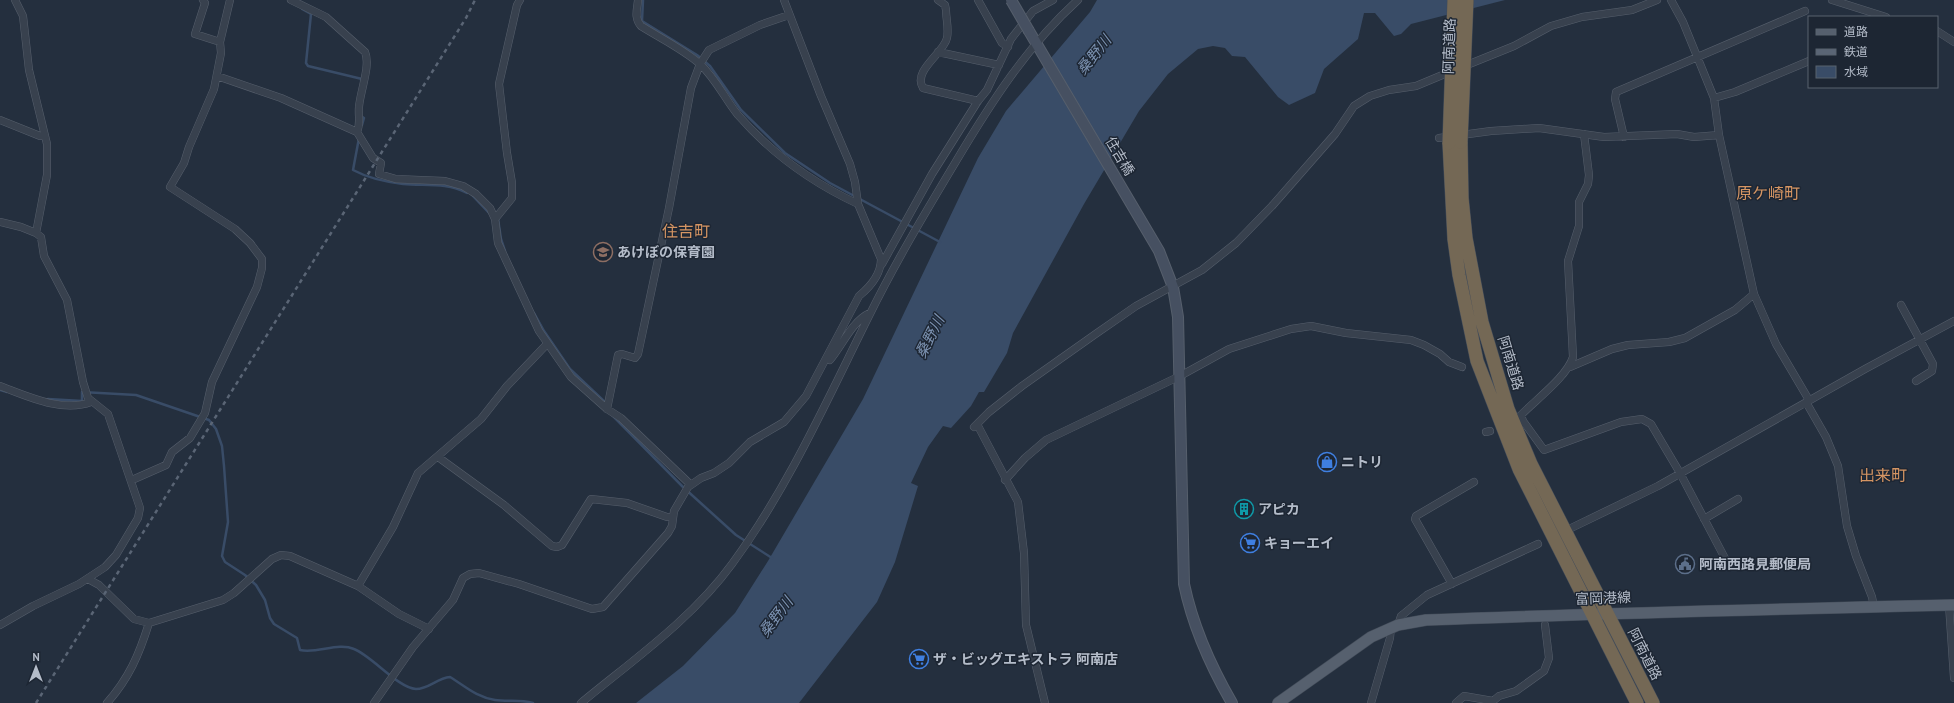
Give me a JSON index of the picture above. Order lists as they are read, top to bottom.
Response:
{
  "streets": {
    "highway": ["阿南道路"],
    "main road": ["富岡港線"],
    "street": ["住吉橋"]
  },
  "crossings": [
    ["阿南道路", "富岡港線"]
  ],
  "districts": ["原ケ崎町", "住吉町", "出来町"],
  "water": ["桑野川"],
  "places": {
    "school or university": ["あけぼの保育園"],
    "shop": ["ニトリ"],
    "building": ["アピカ"],
    "supermarket": ["キョーエイ", "ザ・ビッグエキストラ 阿南店"],
    "public building": ["阿南西路見郵便局"]
  },
  "legend": ["道路", "鉄道", "水域"],
  "north": "top"
}
